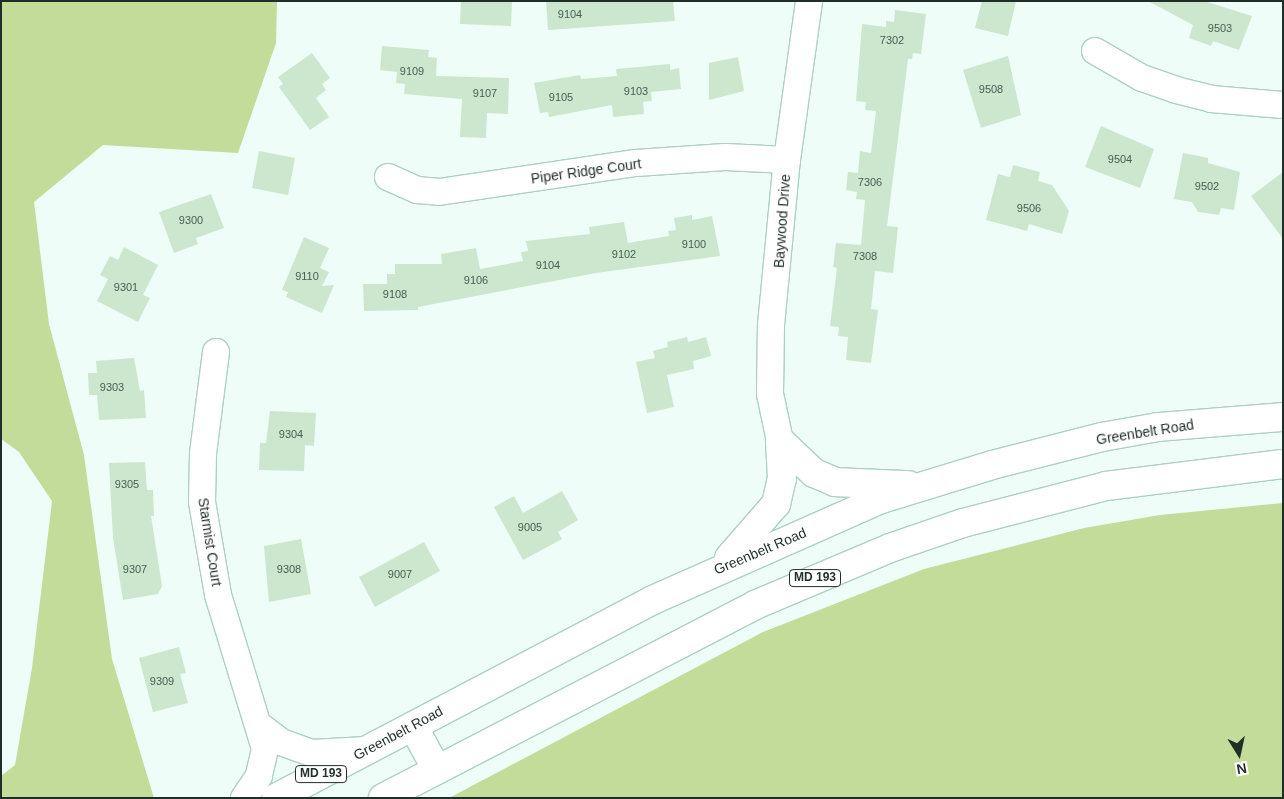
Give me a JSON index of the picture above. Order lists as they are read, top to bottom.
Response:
{
  "streets": {
    "main road": ["Greenbelt Road", "MD 193"],
    "street": ["Piper Ridge Court", "Baywood Drive", "Starmist Court"]
  },
  "crossings": [
    ["Piper Ridge Court", "Baywood Drive"]
  ],
  "house_numbers": [
    "9104",
    "9503",
    "7302",
    "9109",
    "9508",
    "9103",
    "9107",
    "9105",
    "9504",
    "7306",
    "9502",
    "9506",
    "9300",
    "9100",
    "9102",
    "7308",
    "9104",
    "9110",
    "9106",
    "9301",
    "9108",
    "9303",
    "9304",
    "9305",
    "9005",
    "9307",
    "9308",
    "9007",
    "9309"
  ],
  "north": "bottom"
}
